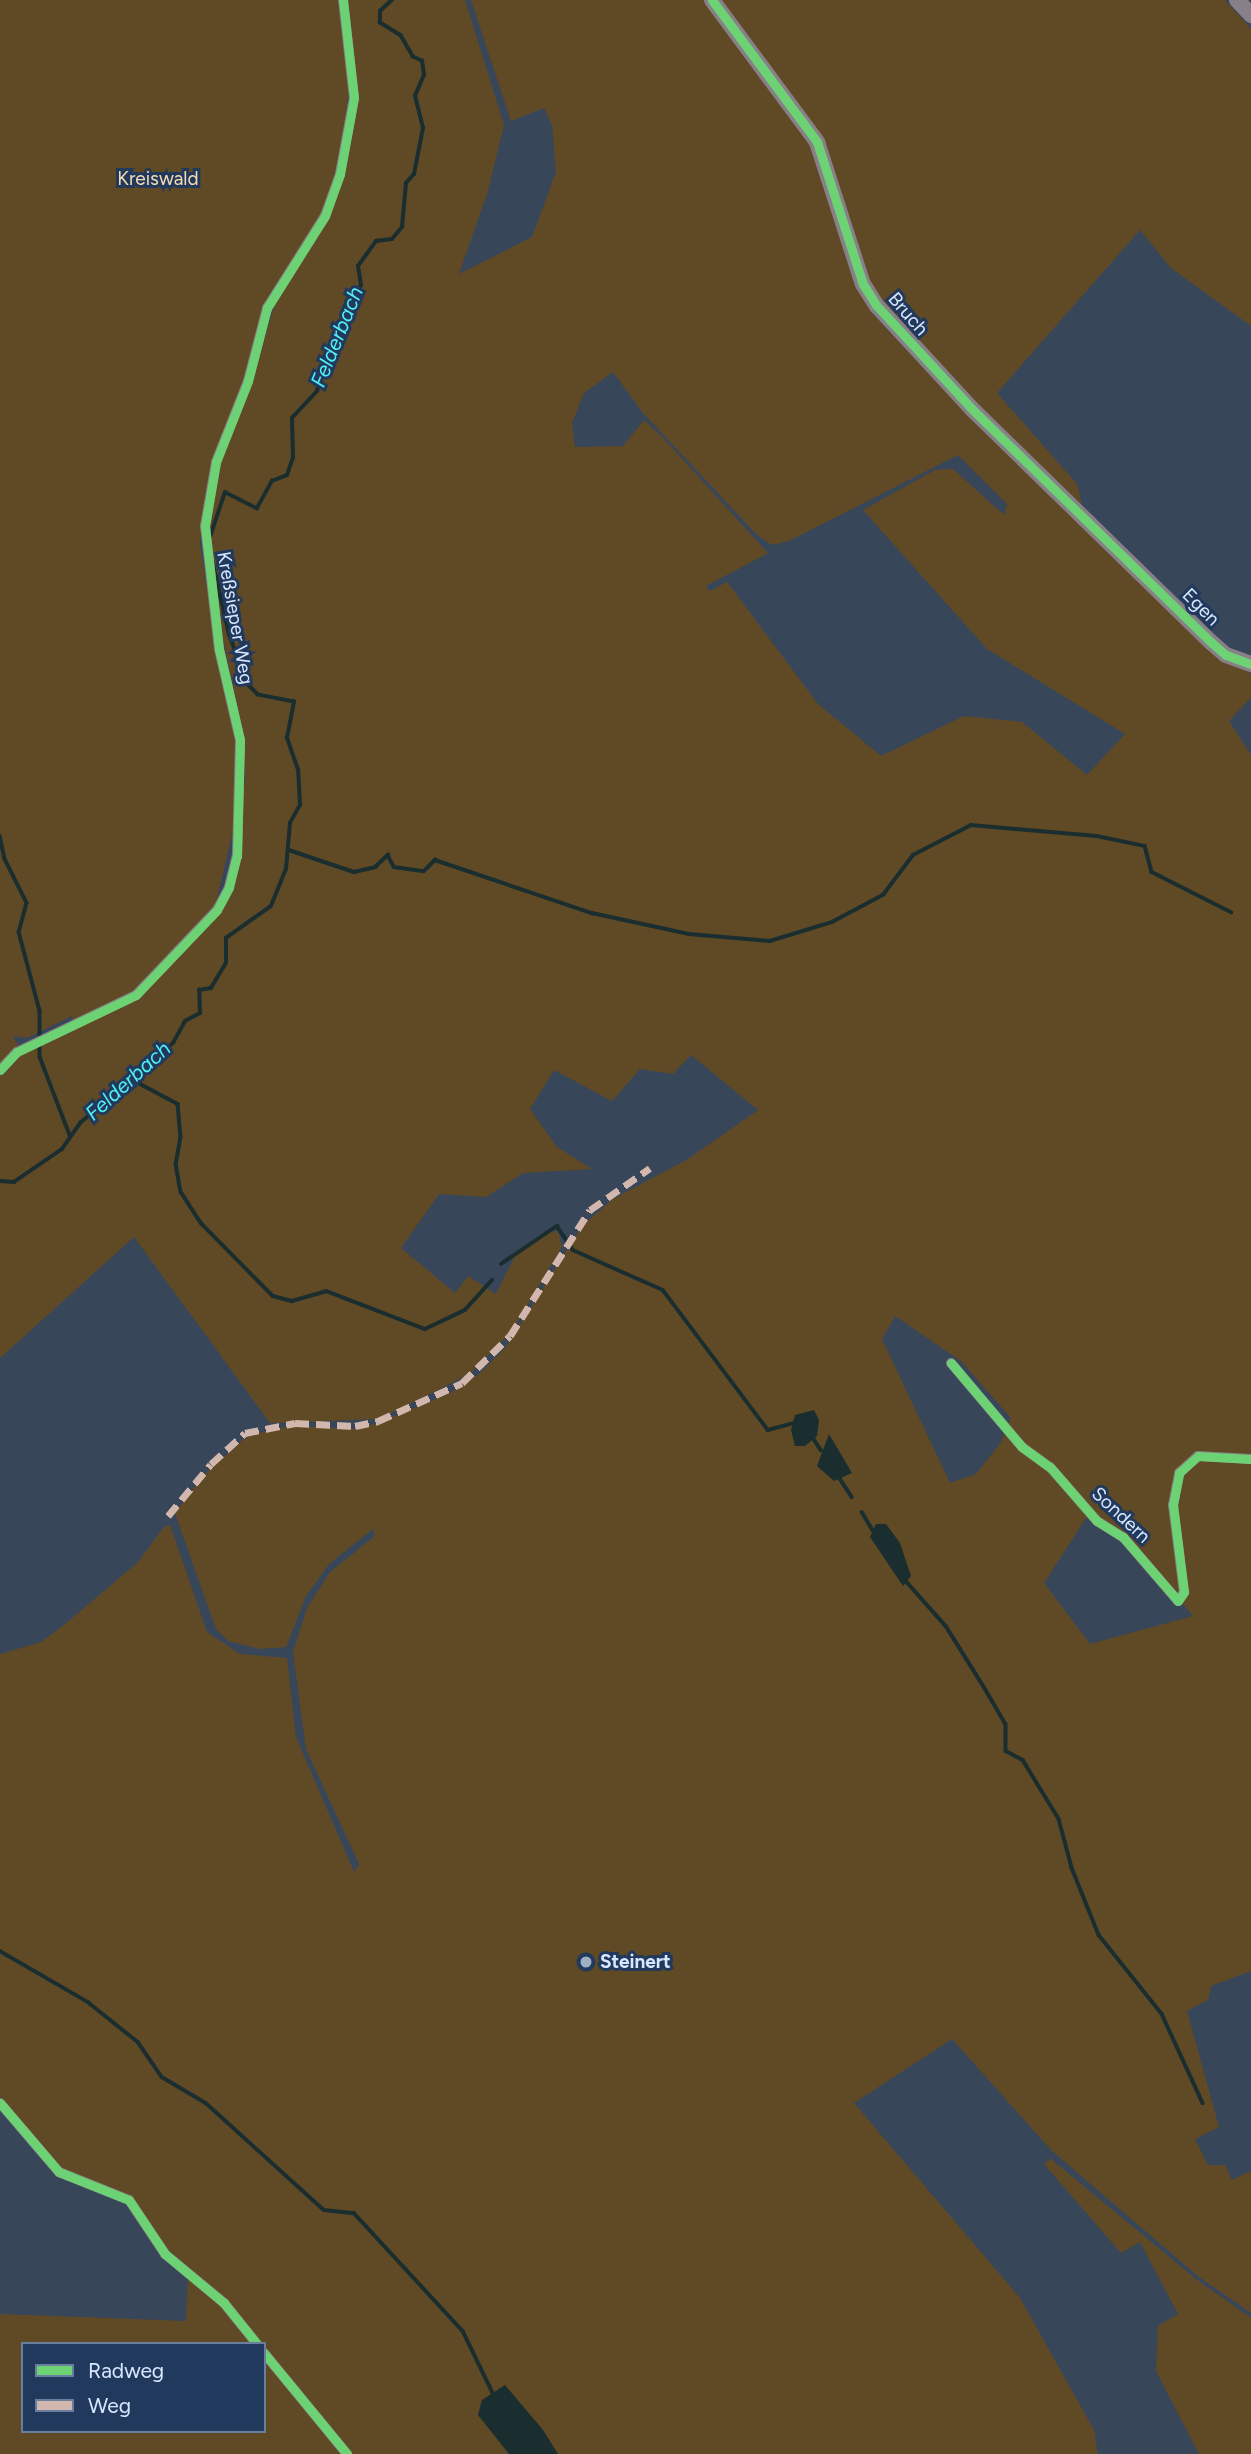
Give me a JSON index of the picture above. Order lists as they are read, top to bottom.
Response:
{
  "streets": {
    "street": [
      "Bruch",
      "Egen",
      "Kreßsieper Weg",
      "Sondern"
    ]
  },
  "crossings": [
    ["Bruch", "Egen"]
  ],
  "water": ["Felderbach"],
  "parks": ["Kreiswald"],
  "places": ["Steinert"],
  "legend": ["Radweg", "Weg"]
}
